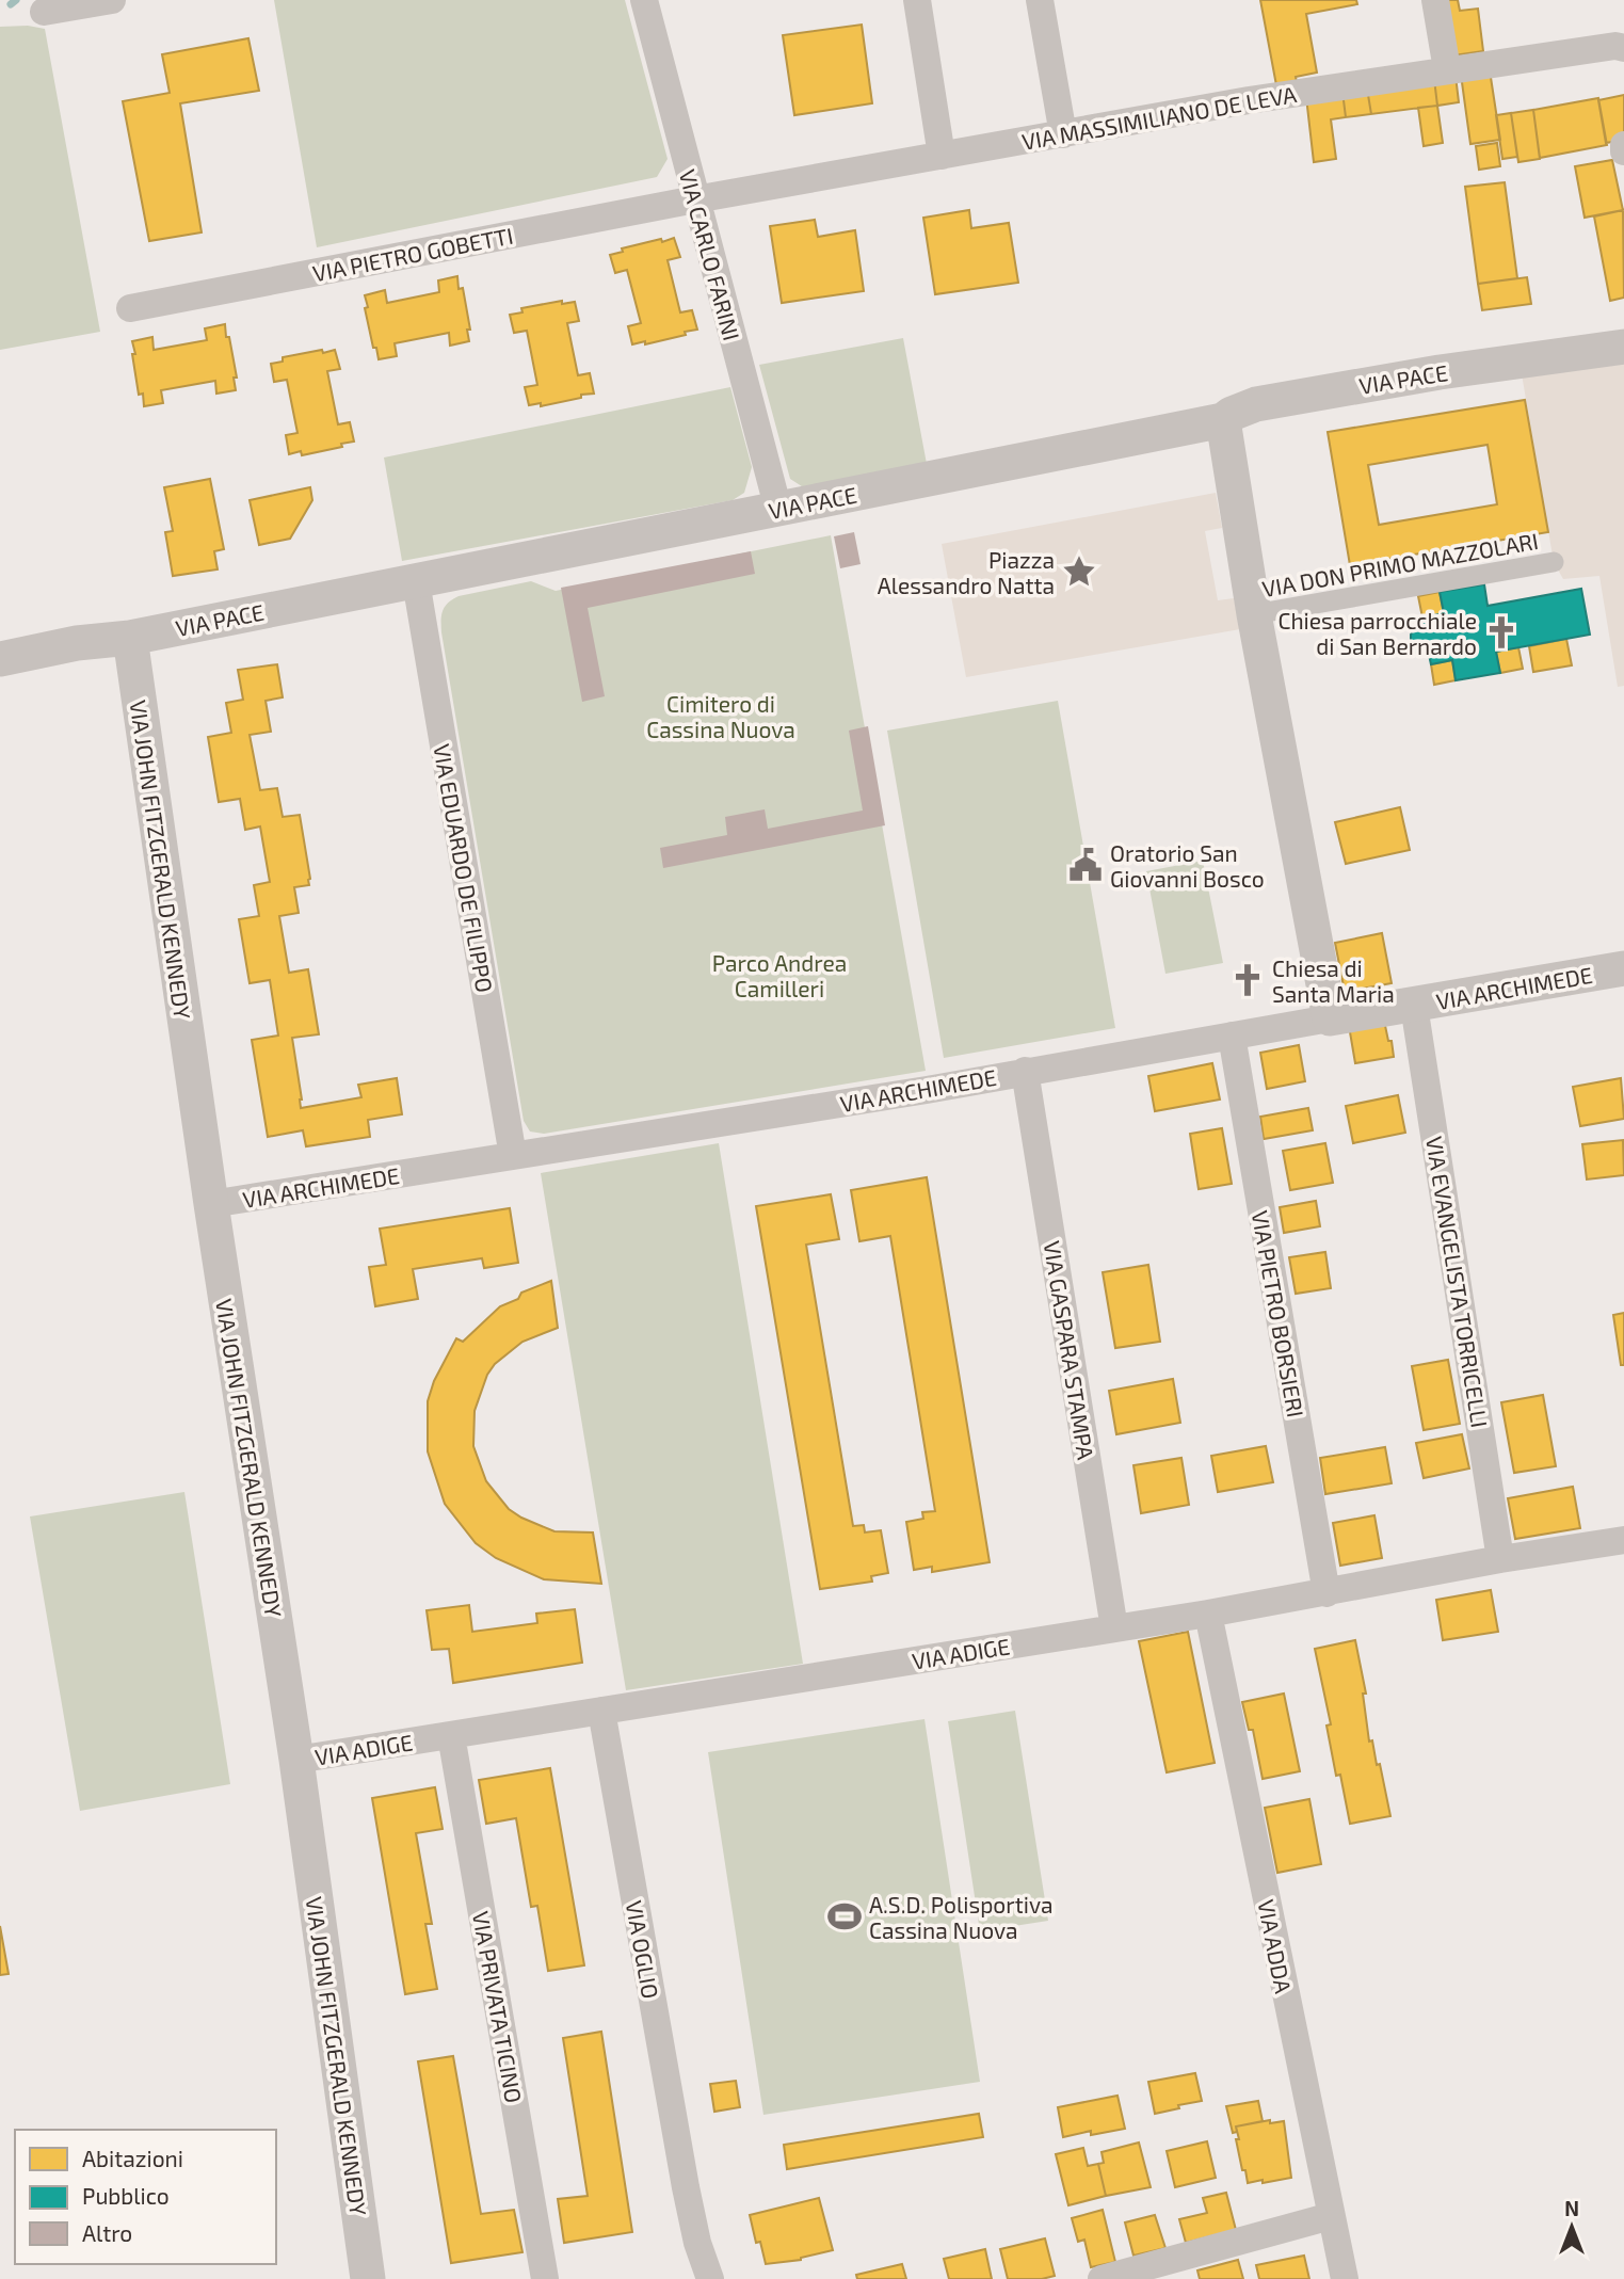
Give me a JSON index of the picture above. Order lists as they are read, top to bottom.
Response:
{
  "streets": {
    "street": [
      "VIA MASSIMILIANO DE LEVA",
      "VIA PIETRO GOBETTI",
      "VIA CARLO FARINI",
      "VIA PACE",
      "VIA DON PRIMO MAZZOLARI",
      "VIA JOHN FITZGERALD KENNEDY",
      "VIA EDUARDO DE FILIPPO",
      "VIA ARCHIMEDE",
      "VIA EVANGELISTA TORRICELLI",
      "VIA PIETRO BORSIERI",
      "VIA GASPARA STAMPA",
      "VIA ADIGE",
      "VIA ADDA",
      "VIA OGLIO",
      "VIA PRIVATA TICINO"
    ]
  },
  "crossings": [
    ["VIA MASSIMILIANO DE LEVA", "VIA PIETRO GOBETTI"],
    ["VIA MASSIMILIANO DE LEVA", "VIA CARLO FARINI"],
    ["VIA PIETRO GOBETTI", "VIA CARLO FARINI"],
    ["VIA CARLO FARINI", "VIA PACE"],
    ["VIA PACE", "VIA JOHN FITZGERALD KENNEDY"],
    ["VIA PACE", "VIA EDUARDO DE FILIPPO"],
    ["VIA JOHN FITZGERALD KENNEDY", "VIA ARCHIMEDE"],
    ["VIA JOHN FITZGERALD KENNEDY", "VIA ADIGE"],
    ["VIA EDUARDO DE FILIPPO", "VIA ARCHIMEDE"],
    ["VIA ARCHIMEDE", "VIA EVANGELISTA TORRICELLI"],
    ["VIA ARCHIMEDE", "VIA PIETRO BORSIERI"],
    ["VIA ARCHIMEDE", "VIA GASPARA STAMPA"],
    ["VIA EVANGELISTA TORRICELLI", "VIA ADIGE"],
    ["VIA PIETRO BORSIERI", "VIA ADIGE"],
    ["VIA GASPARA STAMPA", "VIA ADIGE"],
    ["VIA ADIGE", "VIA ADDA"],
    ["VIA ADIGE", "VIA OGLIO"],
    ["VIA ADIGE", "VIA PRIVATA TICINO"]
  ],
  "parks": ["Cimitero di Cassina Nuova", "Parco Andrea Camilleri"],
  "places": {
    "place": ["Piazza Alessandro Natta"],
    "church": ["Chiesa parrocchiale di San Bernardo", "Chiesa di Santa Maria"],
    "public building": ["Oratorio San Giovanni Bosco"],
    "sports": ["A.S.D. Polisportiva Cassina Nuova"]
  },
  "legend": ["Abitazioni", "Pubblico", "Altro"],
  "north": "top"
}
